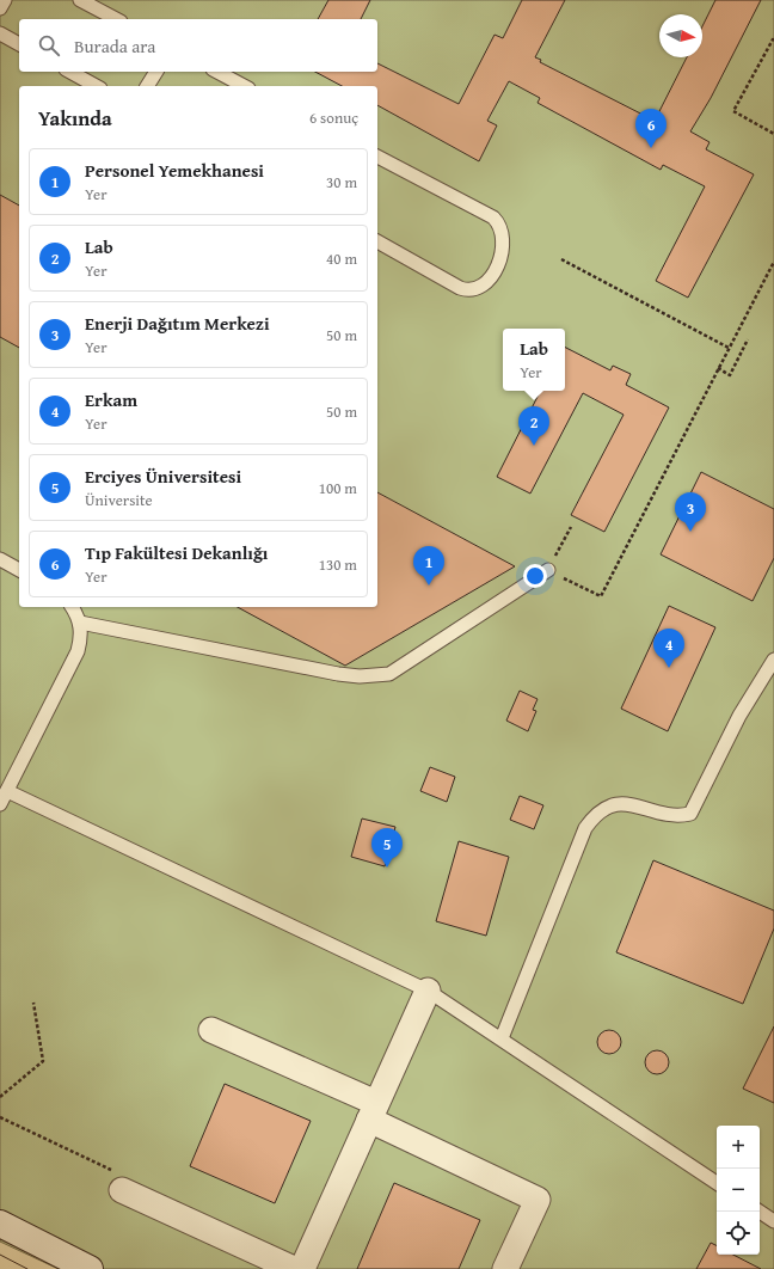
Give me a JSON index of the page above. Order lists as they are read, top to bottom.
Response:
{
  "north": "right",
  "page": {
    "search": "Burada ara",
    "heading": ["Yakında", "6 sonuç"],
    "pins": [
      "6",
      "2",
      "3",
      "1",
      "4",
      "5"
    ],
    "list": [
      {
        "mark": "1",
        "name": "Personel Yemekhanesi",
        "note": "Yer",
        "value": "30 m"
      },
      {
        "mark": "2",
        "name": "Lab",
        "note": "Yer",
        "value": "40 m"
      },
      {
        "mark": "3",
        "name": "Enerji Dağıtım Merkezi",
        "note": "Yer",
        "value": "50 m"
      },
      {
        "mark": "4",
        "name": "Erkam",
        "note": "Yer",
        "value": "50 m"
      },
      {
        "mark": "5",
        "name": "Erciyes Üniversitesi",
        "note": "Üniversite",
        "value": "100 m"
      },
      {
        "mark": "6",
        "name": "Tıp Fakültesi Dekanlığı",
        "note": "Yer",
        "value": "130 m"
      }
    ],
    "popup": ["Lab", "Yer"],
    "map_buttons": ["+", "−"]
  }
}
